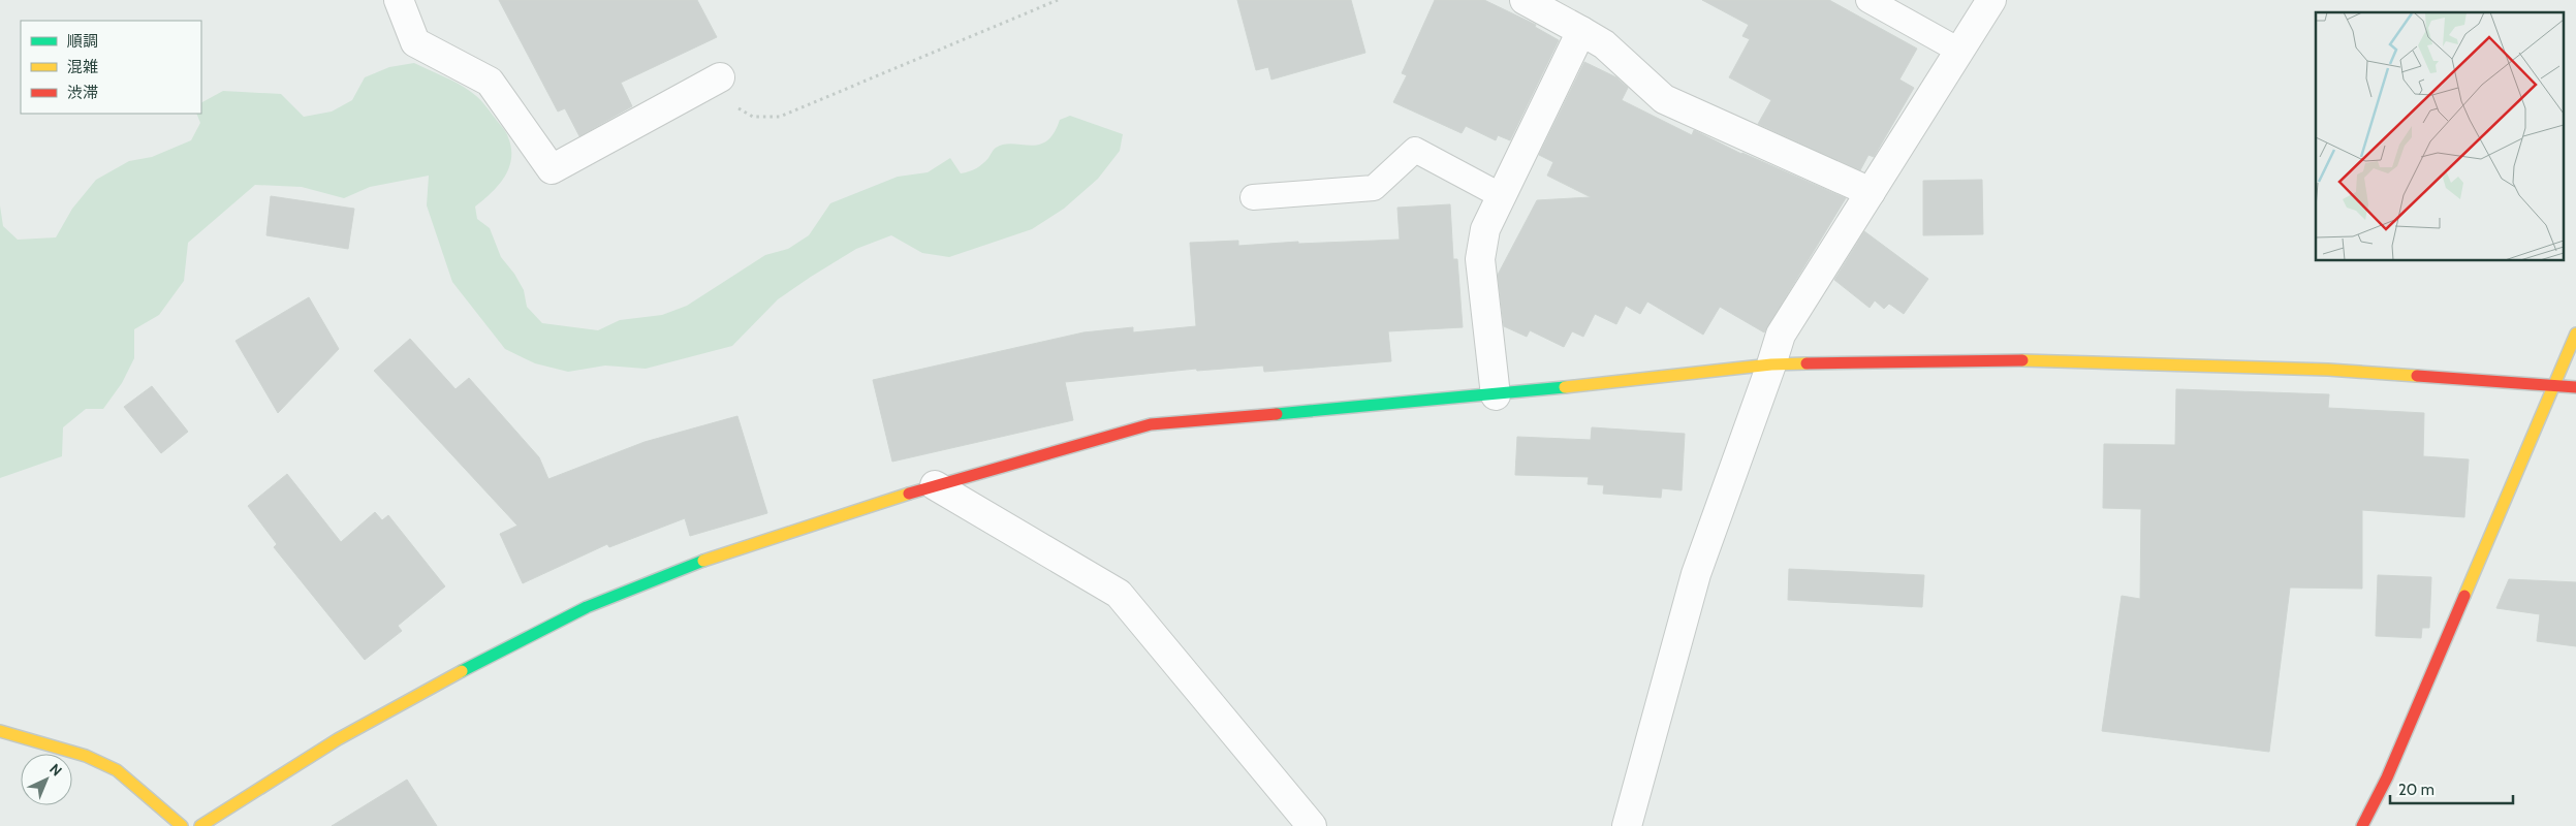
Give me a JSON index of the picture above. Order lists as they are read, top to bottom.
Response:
{
  "legend": ["順調", "混雑", "渋滞"],
  "scale_bar": "20 m",
  "north": "top right"
}
